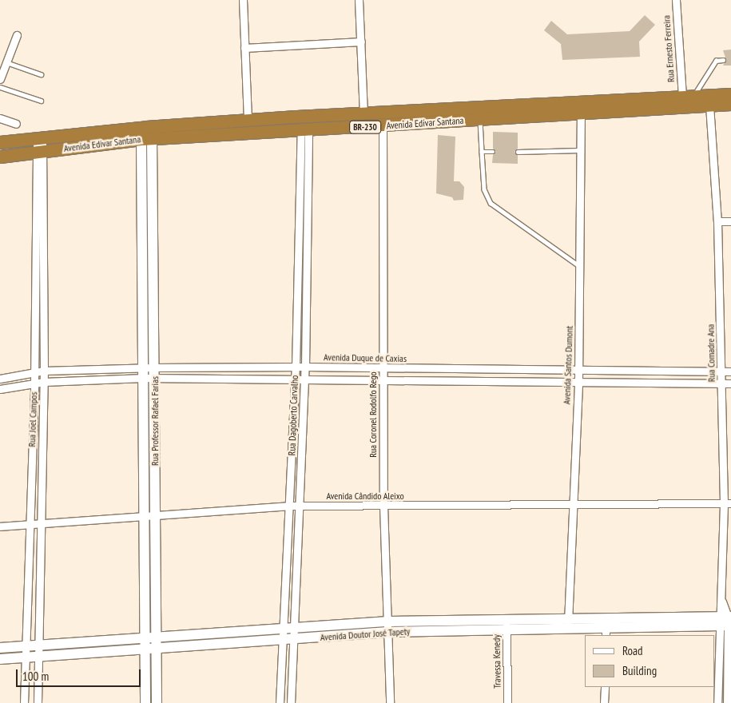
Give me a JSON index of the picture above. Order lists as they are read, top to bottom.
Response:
{
  "streets": {
    "highway": ["Avenida Edivar Santana", "BR-230"],
    "street": [
      "Rua Ernesto Ferreira",
      "Rua Comadre Ana",
      "Avenida Duque de Caxias",
      "Avenida Santos Dumont",
      "Rua Coronel Rodolfo Rego",
      "Rua Dagoberto Carvalho",
      "Rua Joel Campos",
      "Rua Professor Rafael Farias",
      "Avenida Cândido Aleixo",
      "Avenida Doutor José Tapety",
      "Travessa Kenedy"
    ]
  },
  "crossings": [
    ["Rua Ernesto Ferreira", "Avenida Edivar Santana"],
    ["Avenida Edivar Santana", "Rua Comadre Ana"],
    ["Avenida Edivar Santana", "Avenida Santos Dumont"],
    ["Avenida Edivar Santana", "Rua Coronel Rodolfo Rego"],
    ["Avenida Edivar Santana", "Rua Dagoberto Carvalho"],
    ["Avenida Edivar Santana", "Rua Joel Campos"],
    ["Avenida Edivar Santana", "Rua Professor Rafael Farias"],
    ["Rua Comadre Ana", "Avenida Duque de Caxias"],
    ["Rua Comadre Ana", "Avenida Cândido Aleixo"],
    ["Rua Comadre Ana", "Avenida Doutor José Tapety"],
    ["Avenida Duque de Caxias", "Avenida Santos Dumont"],
    ["Avenida Duque de Caxias", "Rua Coronel Rodolfo Rego"],
    ["Avenida Duque de Caxias", "Rua Dagoberto Carvalho"],
    ["Avenida Duque de Caxias", "Rua Joel Campos"],
    ["Avenida Duque de Caxias", "Rua Professor Rafael Farias"],
    ["Avenida Santos Dumont", "Avenida Cândido Aleixo"],
    ["Avenida Santos Dumont", "Avenida Doutor José Tapety"],
    ["Rua Coronel Rodolfo Rego", "Avenida Cândido Aleixo"],
    ["Rua Coronel Rodolfo Rego", "Avenida Doutor José Tapety"],
    ["Rua Dagoberto Carvalho", "Avenida Cândido Aleixo"],
    ["Rua Dagoberto Carvalho", "Avenida Doutor José Tapety"],
    ["Rua Joel Campos", "Avenida Cândido Aleixo"],
    ["Rua Joel Campos", "Avenida Doutor José Tapety"],
    ["Rua Professor Rafael Farias", "Avenida Cândido Aleixo"],
    ["Rua Professor Rafael Farias", "Avenida Doutor José Tapety"],
    ["Avenida Doutor José Tapety", "Travessa Kenedy"]
  ],
  "legend": ["Road", "Building"],
  "scale_bar": "100 m"
}
